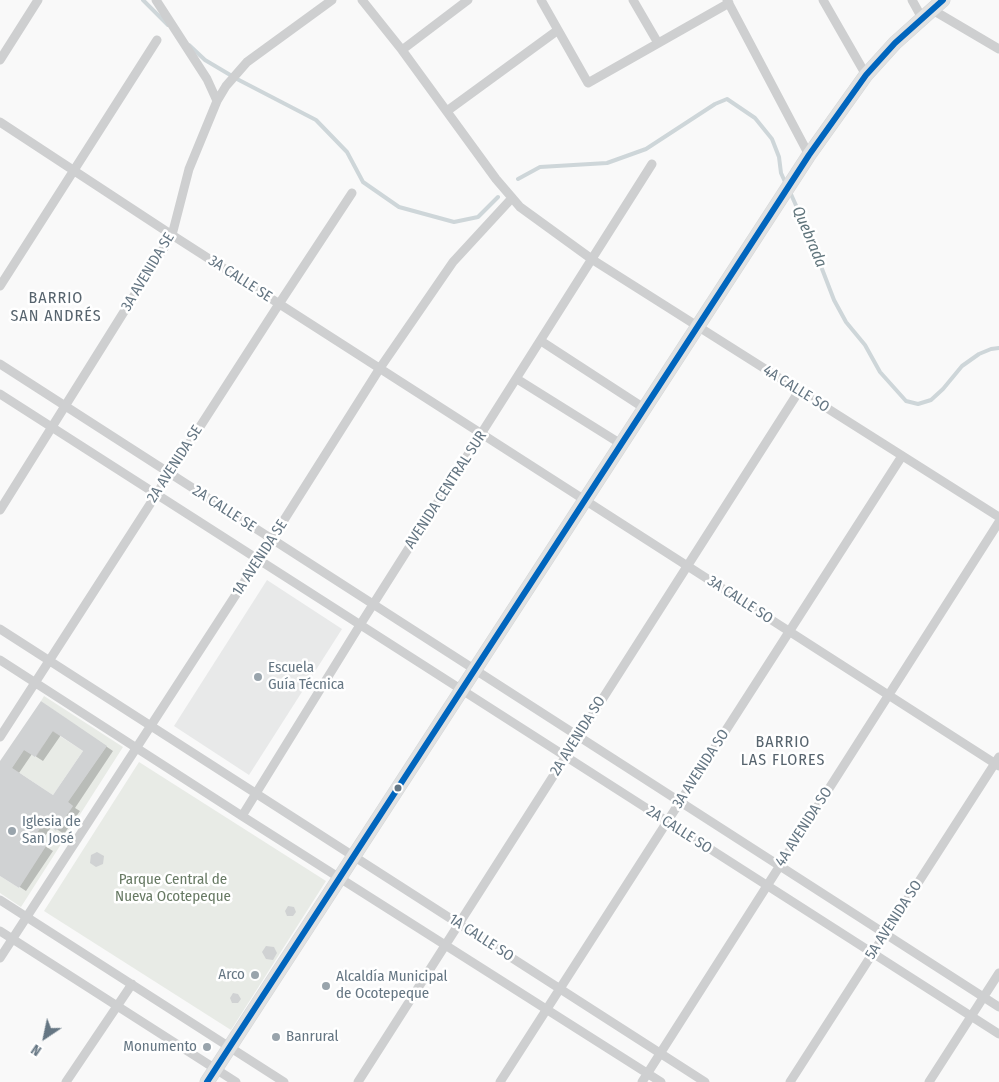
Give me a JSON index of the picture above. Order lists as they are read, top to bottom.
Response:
{
  "streets": {
    "street": [
      "3A AVENIDA SE",
      "3A CALLE SE",
      "4A CALLE SO",
      "2A AVENIDA SE",
      "AVENIDA CENTRAL SUR",
      "2A CALLE SE",
      "1A AVENIDA SE",
      "3A CALLE SO",
      "2A AVENIDA SO",
      "3A AVENIDA SO",
      "4A AVENIDA SO",
      "2A CALLE SO",
      "5A AVENIDA SO",
      "1A CALLE SO"
    ]
  },
  "crossings": [
    ["3A AVENIDA SE", "3A CALLE SE"],
    ["3A AVENIDA SE", "2A CALLE SE"],
    ["3A CALLE SE", "2A AVENIDA SE"],
    ["3A CALLE SE", "AVENIDA CENTRAL SUR"],
    ["3A CALLE SE", "1A AVENIDA SE"],
    ["3A CALLE SE", "3A CALLE SO"],
    ["4A CALLE SO", "AVENIDA CENTRAL SUR"],
    ["4A CALLE SO", "1A AVENIDA SE"],
    ["4A CALLE SO", "2A AVENIDA SO"],
    ["4A CALLE SO", "3A AVENIDA SO"],
    ["2A AVENIDA SE", "2A CALLE SE"],
    ["2A AVENIDA SE", "1A CALLE SO"],
    ["AVENIDA CENTRAL SUR", "2A CALLE SE"],
    ["AVENIDA CENTRAL SUR", "3A CALLE SO"],
    ["AVENIDA CENTRAL SUR", "2A CALLE SO"],
    ["AVENIDA CENTRAL SUR", "1A CALLE SO"],
    ["2A CALLE SE", "1A AVENIDA SE"],
    ["2A CALLE SE", "2A CALLE SO"],
    ["1A AVENIDA SE", "1A CALLE SO"],
    ["3A CALLE SO", "2A AVENIDA SO"],
    ["3A CALLE SO", "3A AVENIDA SO"],
    ["3A CALLE SO", "4A AVENIDA SO"],
    ["3A CALLE SO", "5A AVENIDA SO"],
    ["2A AVENIDA SO", "2A CALLE SO"],
    ["2A AVENIDA SO", "1A CALLE SO"],
    ["3A AVENIDA SO", "2A CALLE SO"],
    ["3A AVENIDA SO", "1A CALLE SO"],
    ["4A AVENIDA SO", "2A CALLE SO"],
    ["4A AVENIDA SO", "1A CALLE SO"],
    ["2A CALLE SO", "5A AVENIDA SO"]
  ],
  "districts": ["BARRIO SAN ANDRÉS", "BARRIO LAS FLORES"],
  "water": ["Quebrada"],
  "parks": ["Parque Central de Nueva Ocotepeque"],
  "places": [
    "Escuela Guía Técnica",
    "Iglesia de San José",
    "Arco",
    "Alcaldía Municipal de Ocotepeque",
    "Banrural",
    "Monumento"
  ],
  "north": "bottom left"
}
